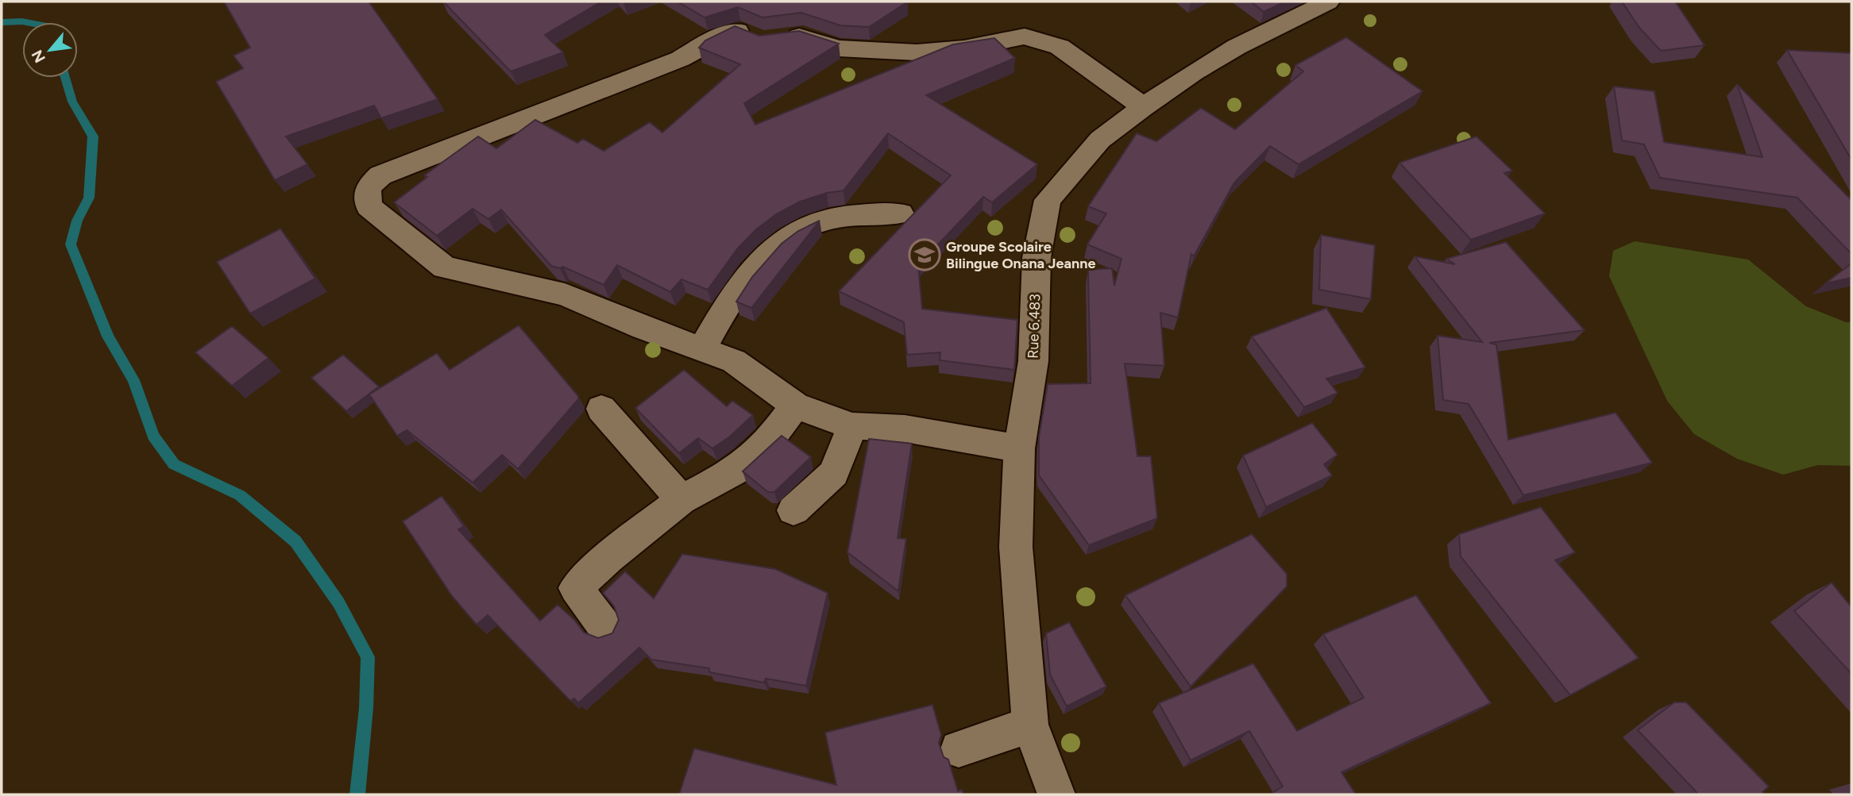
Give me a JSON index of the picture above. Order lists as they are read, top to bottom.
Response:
{
  "streets": {
    "street": ["Rue 6.483"]
  },
  "places": {
    "school or university": ["Groupe Scolaire Bilingue Onana Jeanne"]
  },
  "north": "bottom left"
}
